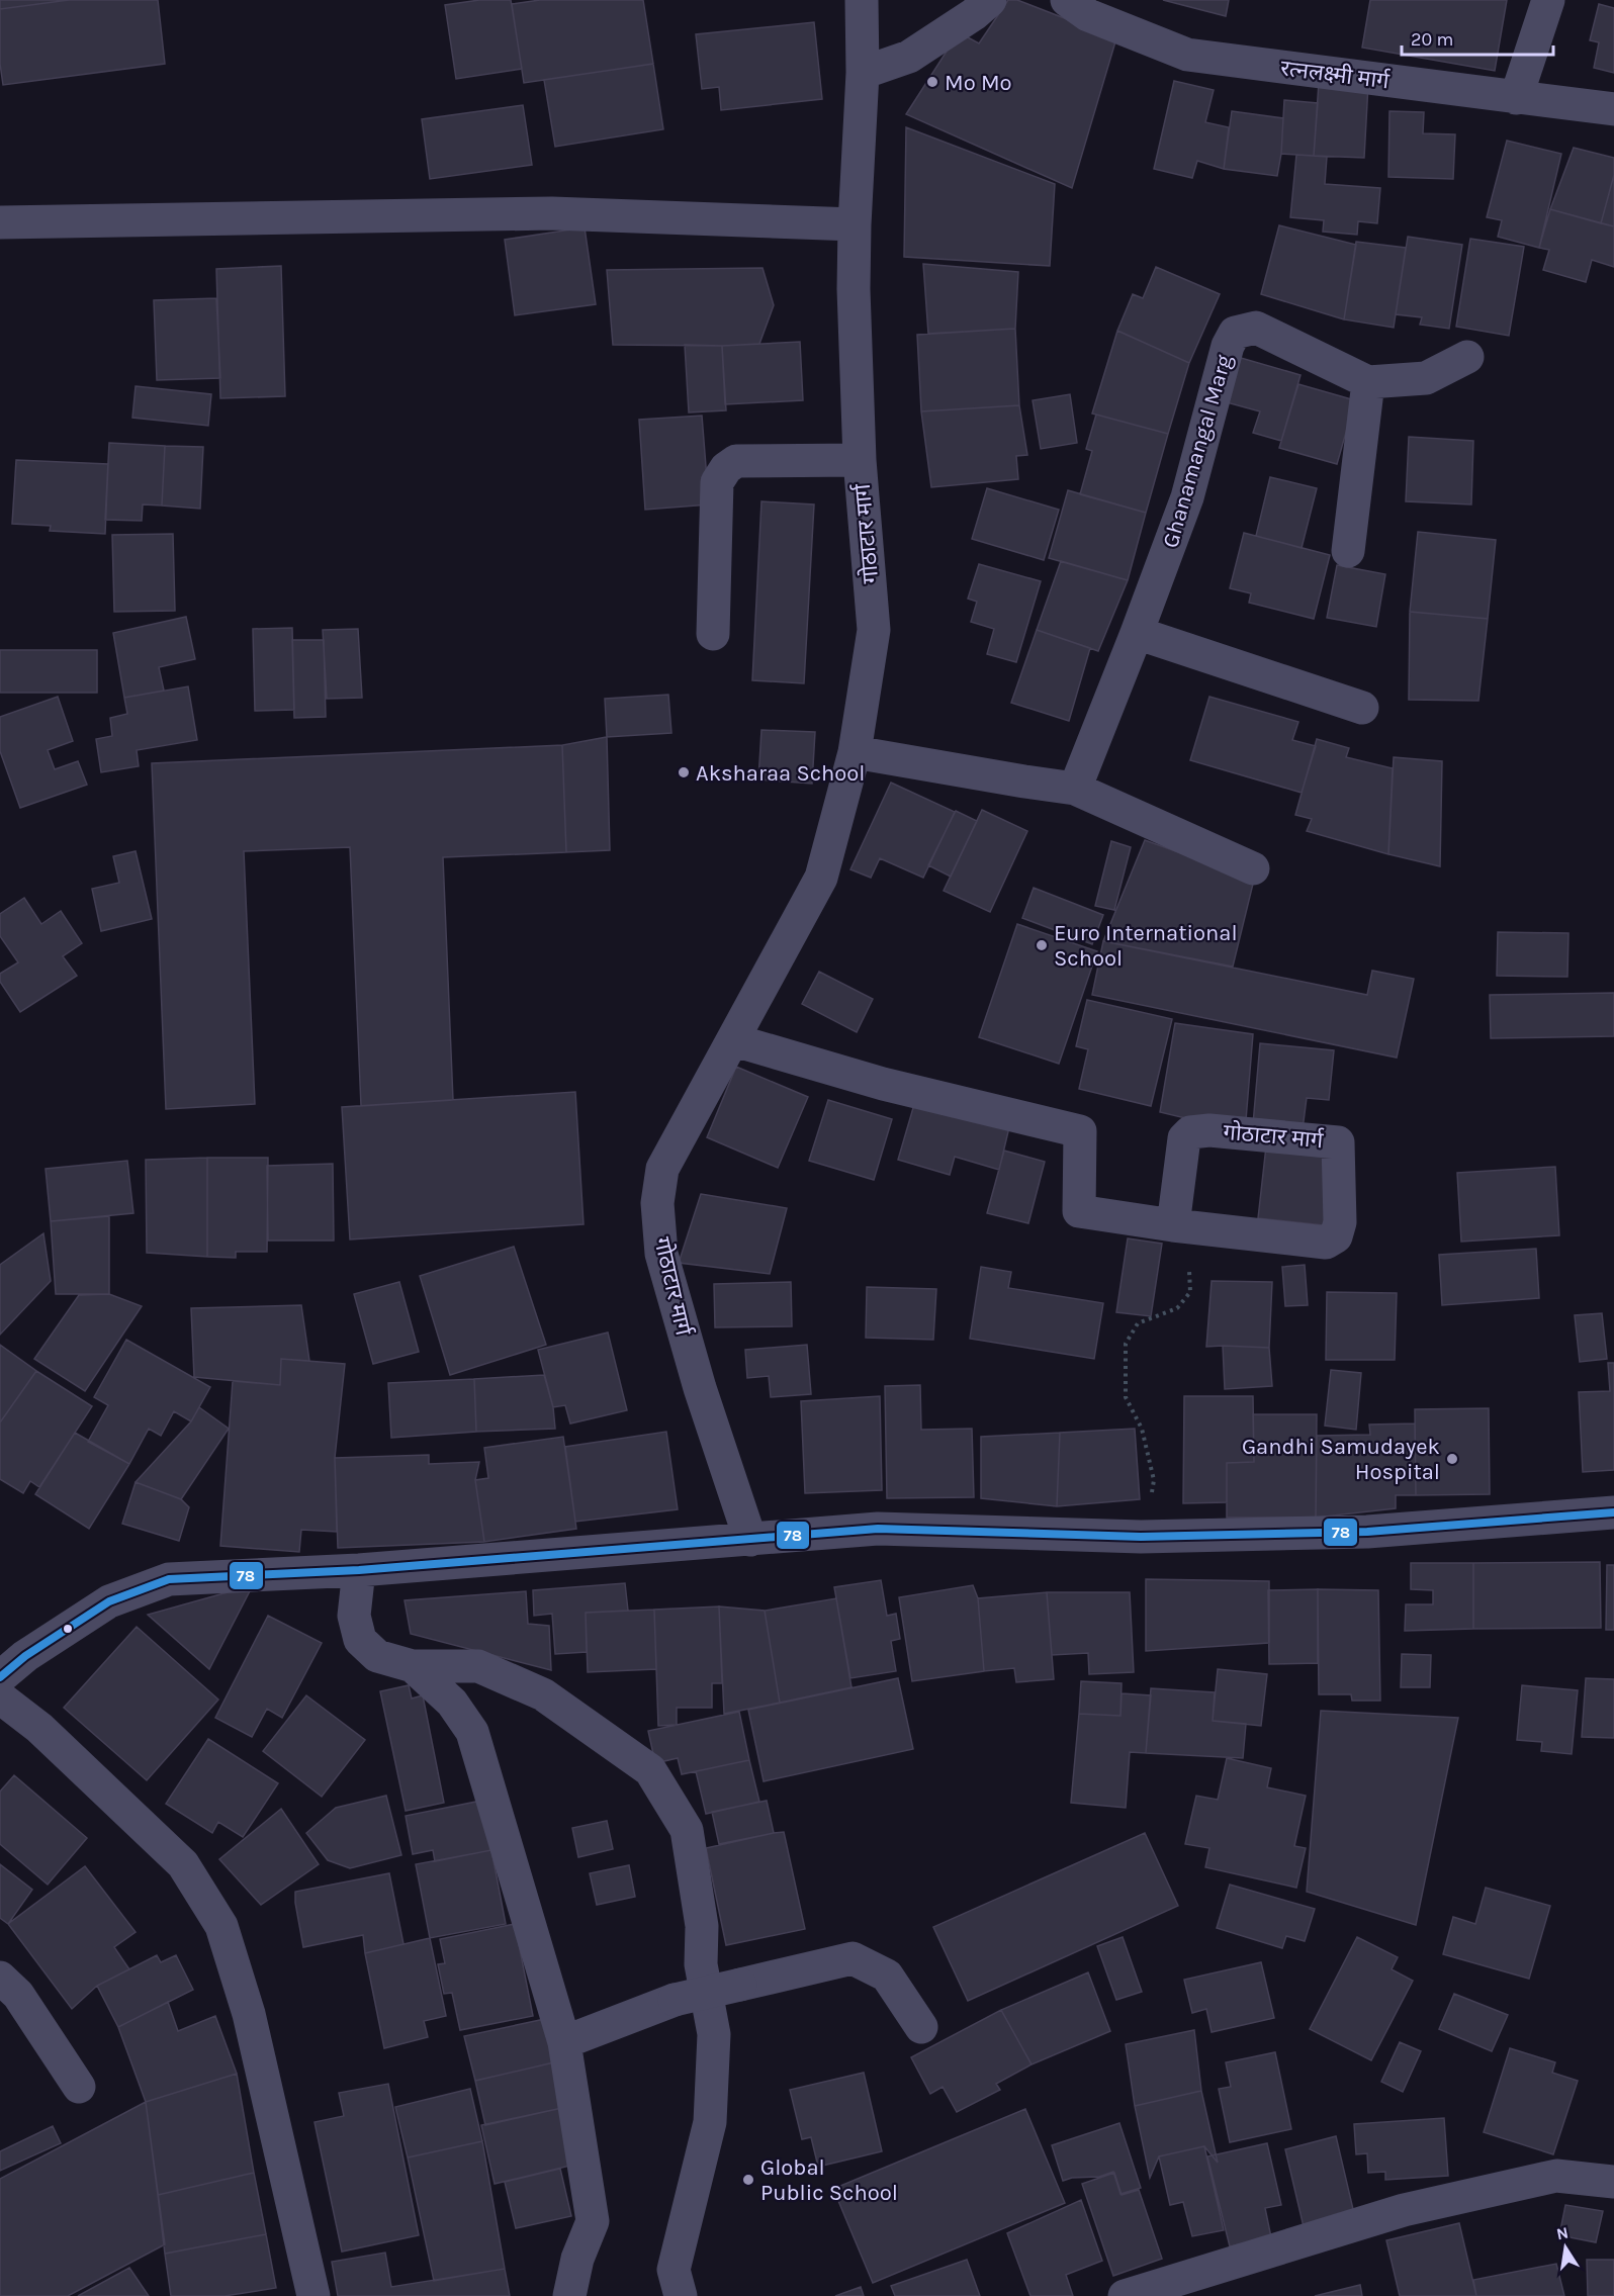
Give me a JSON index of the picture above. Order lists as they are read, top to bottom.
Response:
{
  "streets": {
    "street": ["रत्नलक्ष्मी मार्ग", "Ghanamangal Marg", "गोठाटार मार्ग"]
  },
  "places": [
    "Mo Mo",
    "Aksharaa School",
    "Euro International School",
    "Gandhi Samudayek Hospital",
    "Global Public School"
  ],
  "lines": ["transit line 78"],
  "scale_bar": "20 m",
  "north": "top"
}
